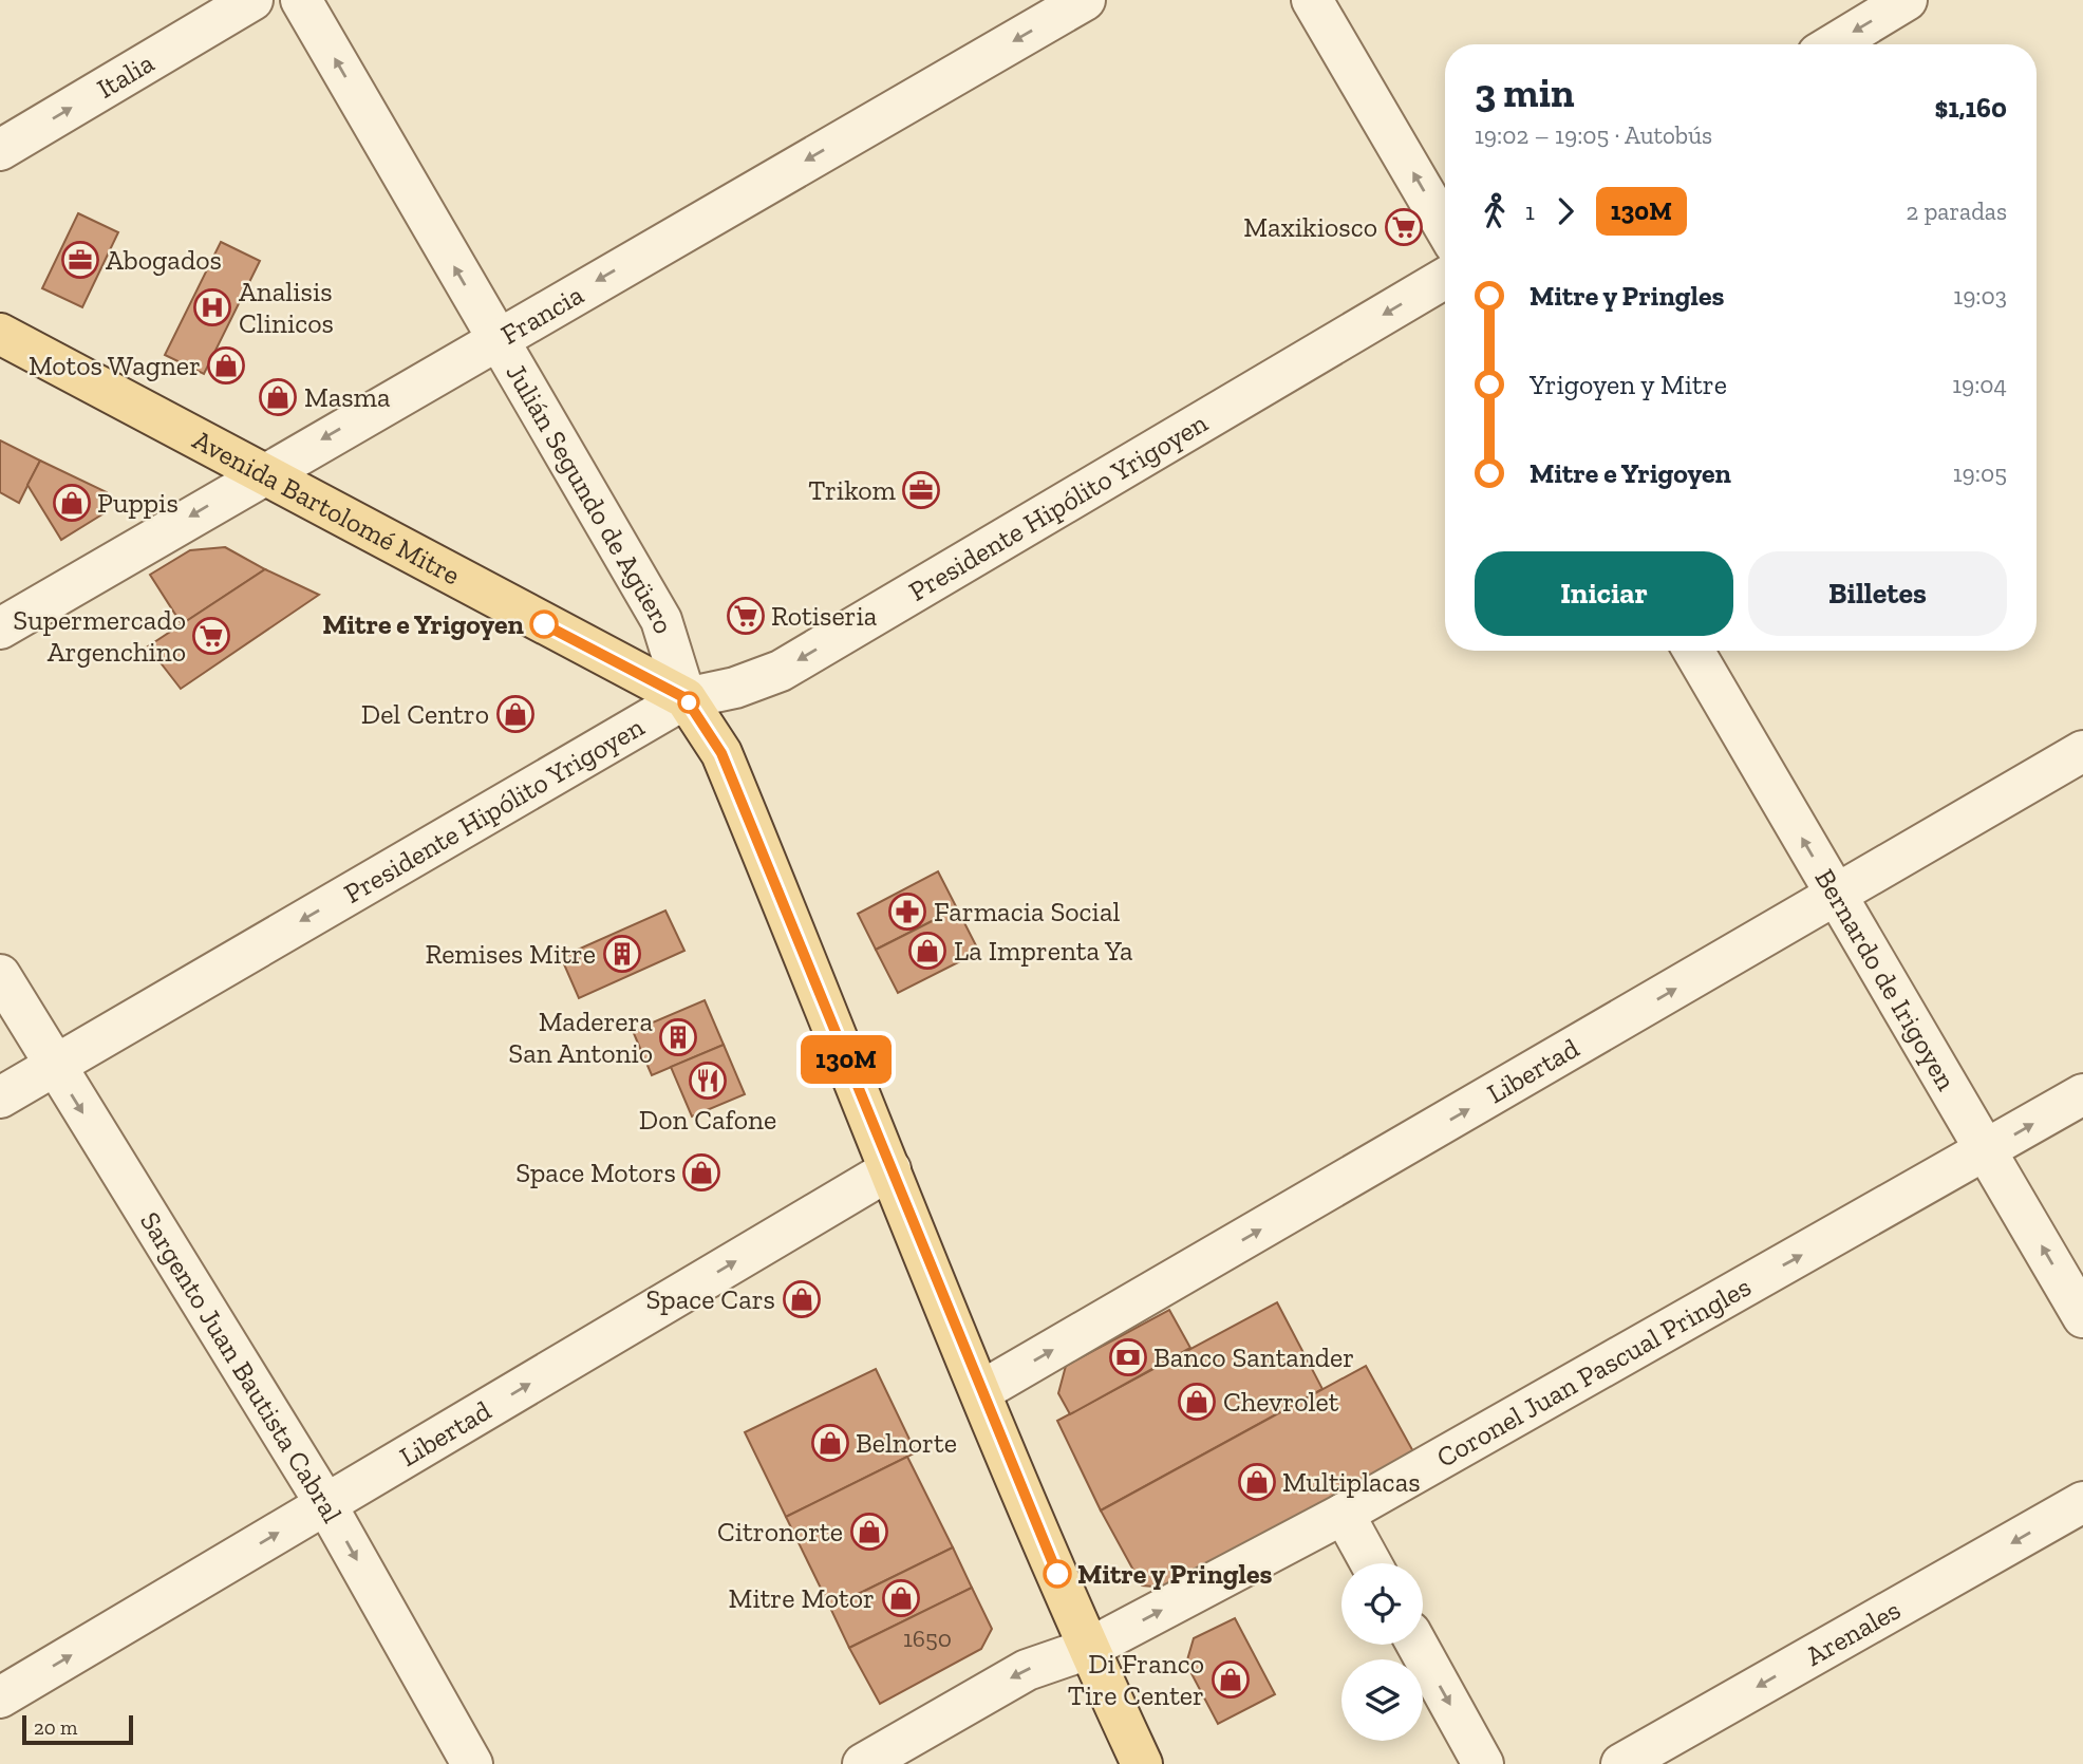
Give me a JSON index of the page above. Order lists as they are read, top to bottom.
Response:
{
  "streets": {
    "main road": ["Avenida Bartolomé Mitre"],
    "street": [
      "Italia",
      "Francia",
      "Julián Segundo de Agüero",
      "Presidente Hipólito Yrigoyen",
      "Bernardo de Irigoyen",
      "Libertad",
      "Sargento Juan Bautista Cabral",
      "Coronel Juan Pascual Pringles",
      "Arenales"
    ]
  },
  "crossings": [
    ["Francia", "Julián Segundo de Agüero"],
    ["Francia", "Avenida Bartolomé Mitre"],
    ["Julián Segundo de Agüero", "Presidente Hipólito Yrigoyen"],
    ["Julián Segundo de Agüero", "Avenida Bartolomé Mitre"],
    ["Presidente Hipólito Yrigoyen", "Avenida Bartolomé Mitre"],
    ["Presidente Hipólito Yrigoyen", "Sargento Juan Bautista Cabral"],
    ["Avenida Bartolomé Mitre", "Libertad"],
    ["Avenida Bartolomé Mitre", "Coronel Juan Pascual Pringles"],
    ["Bernardo de Irigoyen", "Libertad"],
    ["Bernardo de Irigoyen", "Coronel Juan Pascual Pringles"],
    ["Libertad", "Sargento Juan Bautista Cabral"]
  ],
  "one_way": [
    "Italia",
    "Francia",
    "Julián Segundo de Agüero",
    "Presidente Hipólito Yrigoyen",
    "Bernardo de Irigoyen",
    "Libertad",
    "Sargento Juan Bautista Cabral",
    "Arenales"
  ],
  "places": {
    "supermarket": ["Maxikiosco", "Rotiseria", "Supermercado Argenchino"],
    "office": ["Abogados", "Trikom"],
    "hospital": ["Analisis Clinicos"],
    "shop": [
      "Motos Wagner",
      "Masma",
      "Puppis",
      "Del Centro",
      "La Imprenta Ya",
      "Space Motors",
      "Space Cars",
      "Chevrolet",
      "Belnorte",
      "Multiplacas",
      "Citronorte",
      "Mitre Motor",
      "Di Franco Tire Center"
    ],
    "other": ["Mitre e Yrigoyen", "Mitre y Pringles"],
    "pharmacy": ["Farmacia Social"],
    "building": ["Remises Mitre", "Maderera San Antonio"],
    "restaurant": ["Don Cafone"],
    "bank": ["Banco Santander"]
  },
  "lines": ["bus line 130M"],
  "house_numbers": ["1650"],
  "scale_bar": "20 m",
  "page": {
    "on_map": "130M",
    "heading": ["3 min", "19:02 – 19:05 · Autobús", "$1,160"],
    "legs": ["1", "130M", "2 paradas"],
    "list": [
      {
        "name": "Mitre y Pringles",
        "value": "19:03"
      },
      {
        "name": "Yrigoyen y Mitre",
        "value": "19:04"
      },
      {
        "name": "Mitre e Yrigoyen",
        "value": "19:05"
      }
    ],
    "buttons": ["Iniciar", "Billetes"],
    "scale": "20 m"
  }
}
